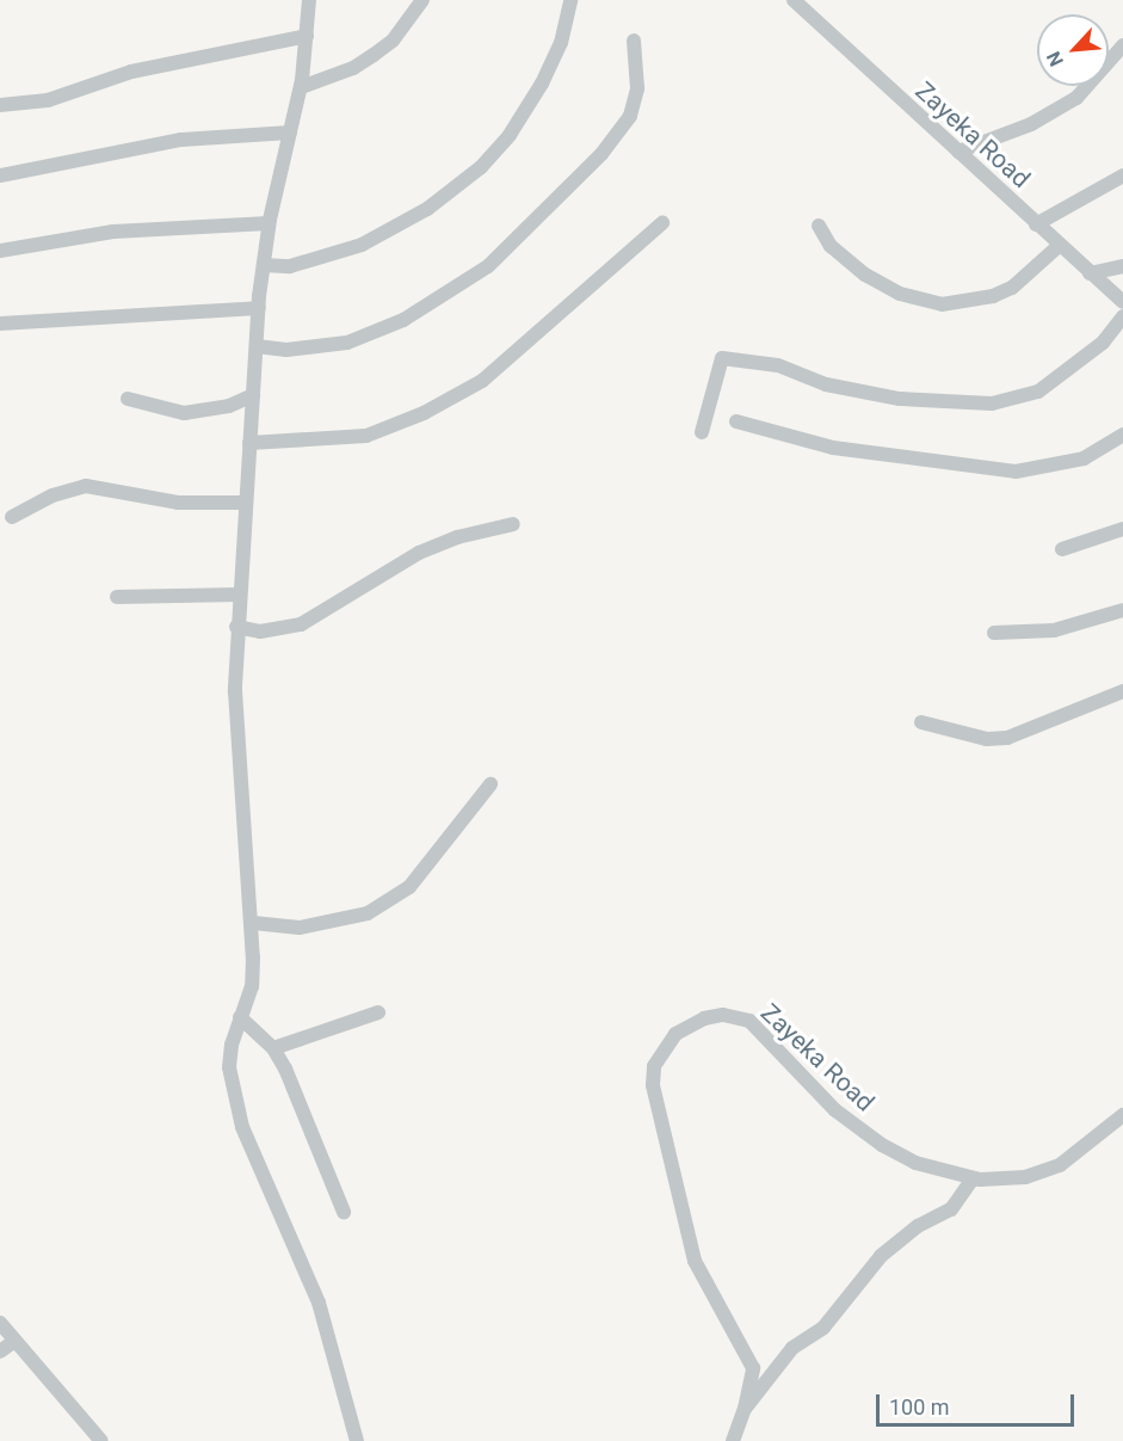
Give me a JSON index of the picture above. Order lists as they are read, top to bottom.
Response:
{
  "streets": {
    "street": ["Zayeka Road"]
  },
  "scale_bar": "100 m",
  "north": "bottom left"
}
